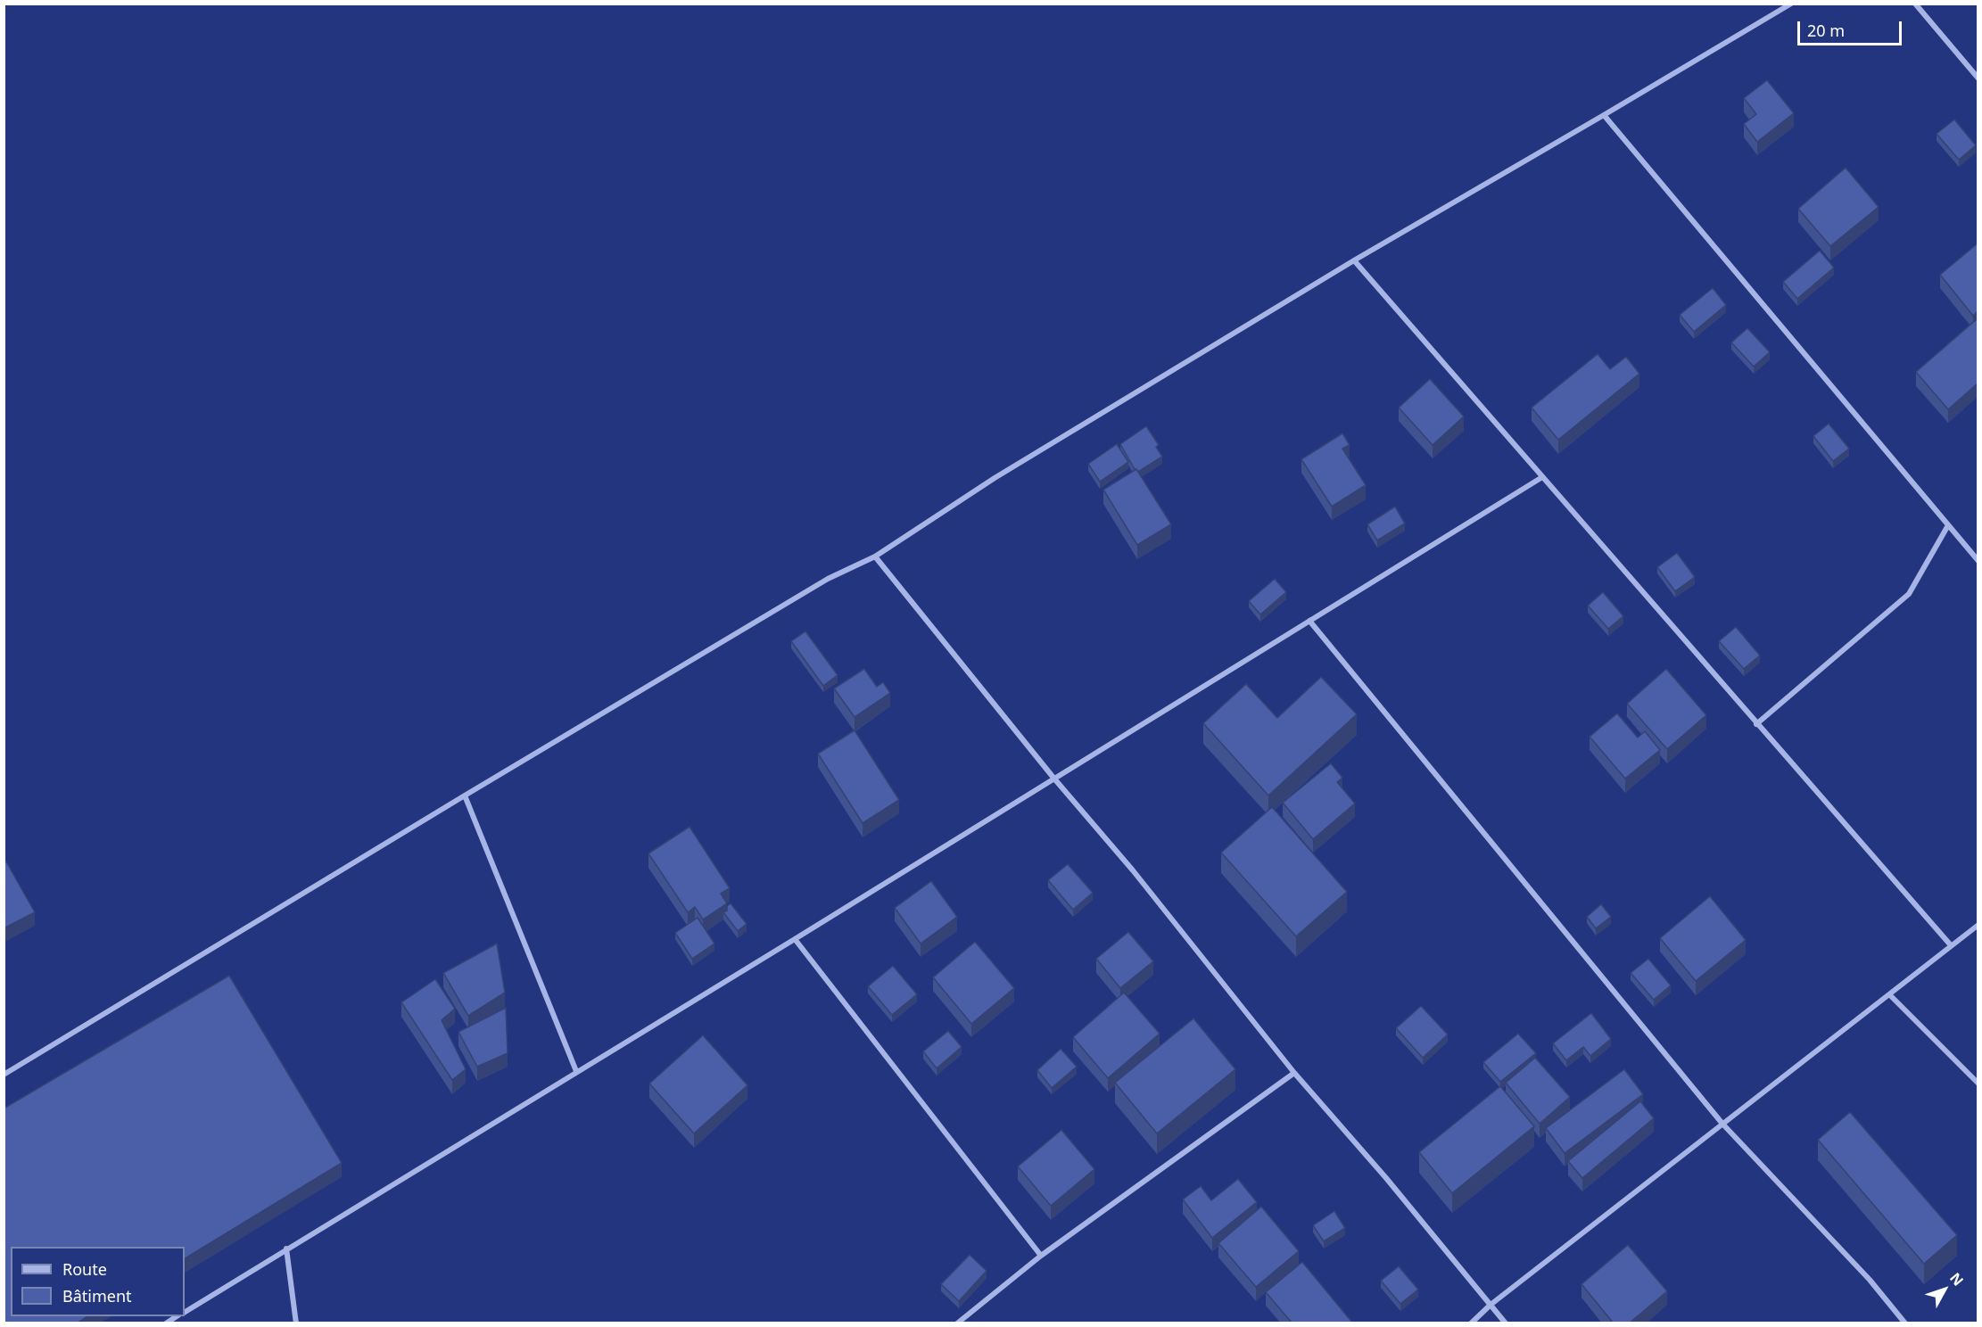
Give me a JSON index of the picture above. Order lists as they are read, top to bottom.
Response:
{
  "legend": ["Route", "Bâtiment"],
  "scale_bar": "20 m",
  "north": "top right"
}
